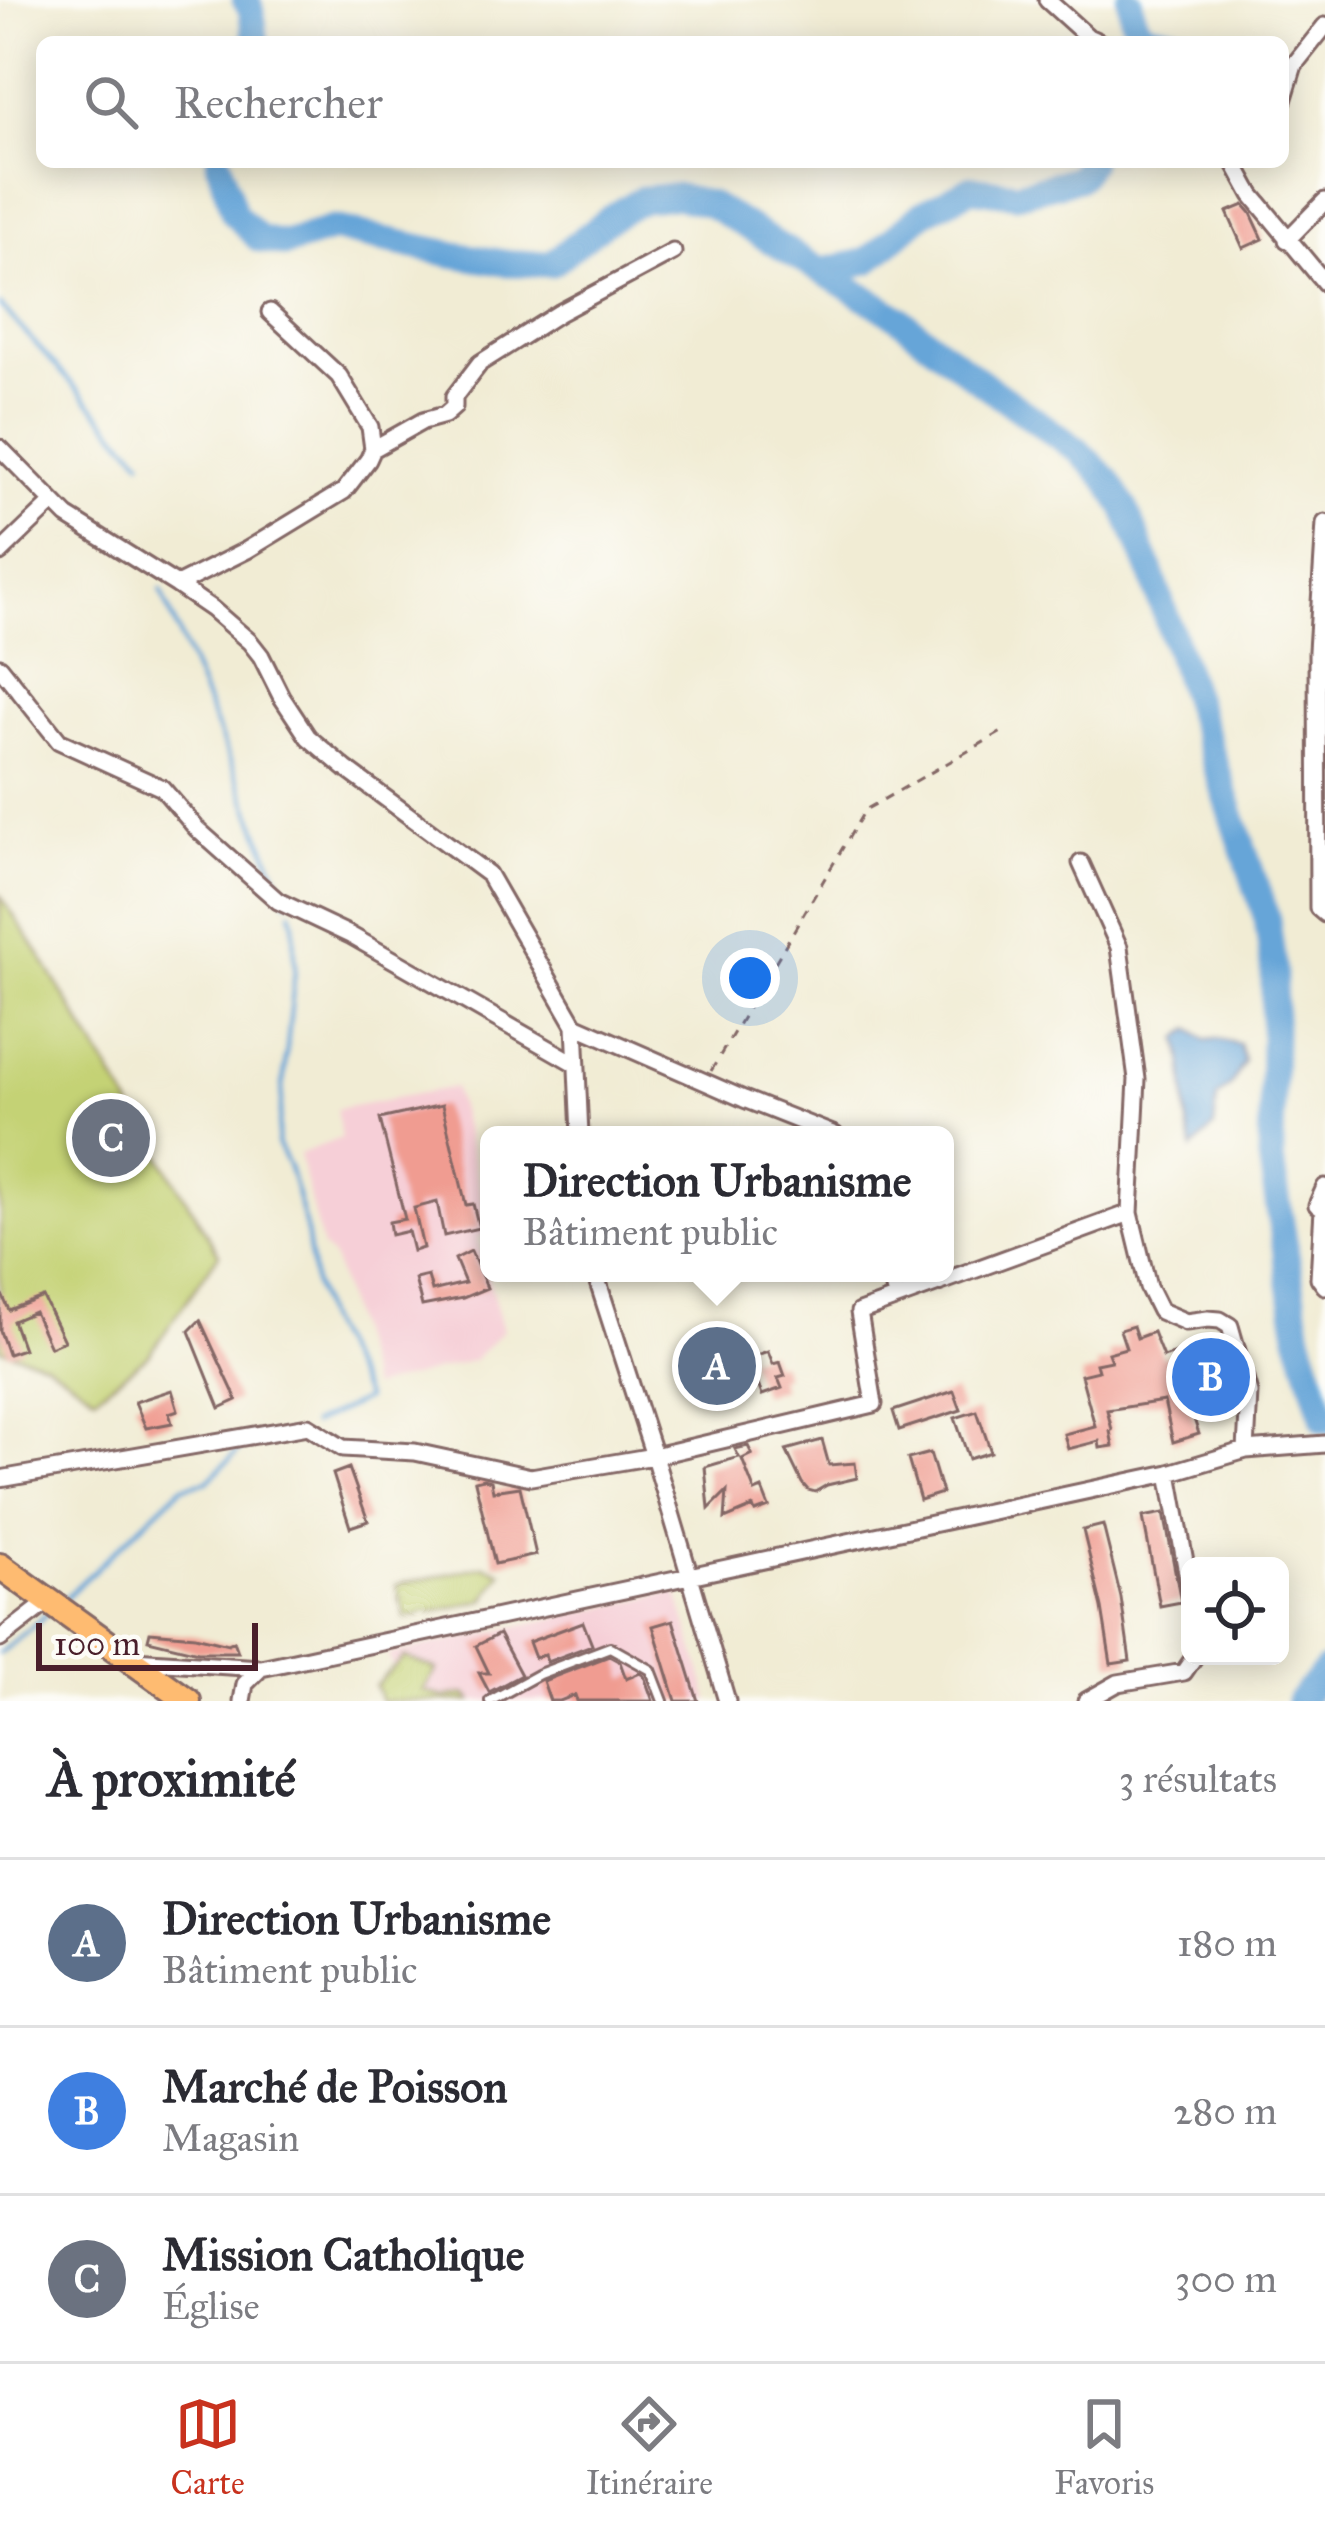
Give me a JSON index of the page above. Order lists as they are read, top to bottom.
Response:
{
  "scale_bar": "100 m",
  "page": {
    "search": "Rechercher",
    "pins": ["C", "A", "B"],
    "popup": ["Direction Urbanisme", "Bâtiment public"],
    "scale": "100 m",
    "heading": ["À proximité", "3 résultats"],
    "list": [
      {
        "mark": "A",
        "name": "Direction Urbanisme",
        "note": "Bâtiment public",
        "value": "180 m"
      },
      {
        "mark": "B",
        "name": "Marché de Poisson",
        "note": "Magasin",
        "value": "280 m"
      },
      {
        "mark": "C",
        "name": "Mission Catholique",
        "note": "Église",
        "value": "300 m"
      }
    ],
    "nav": ["Carte", "Itinéraire", "Favoris"]
  }
}
